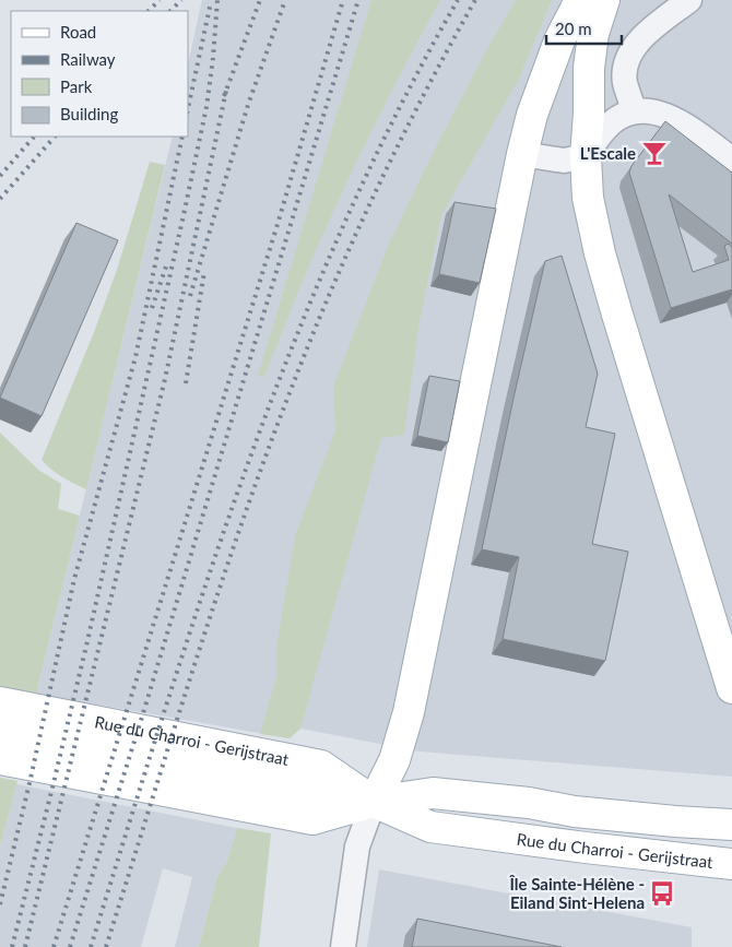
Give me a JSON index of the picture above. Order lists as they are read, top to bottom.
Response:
{
  "streets": {
    "main road": ["Rue du Charroi - Gerijstraat"]
  },
  "places": {
    "bar": ["L'Escale"],
    "bus stop": ["Île Sainte-Hélène - Eiland Sint-Helena"]
  },
  "legend": [
    "Road",
    "Railway",
    "Park",
    "Building"
  ],
  "scale_bar": "20 m"
}
